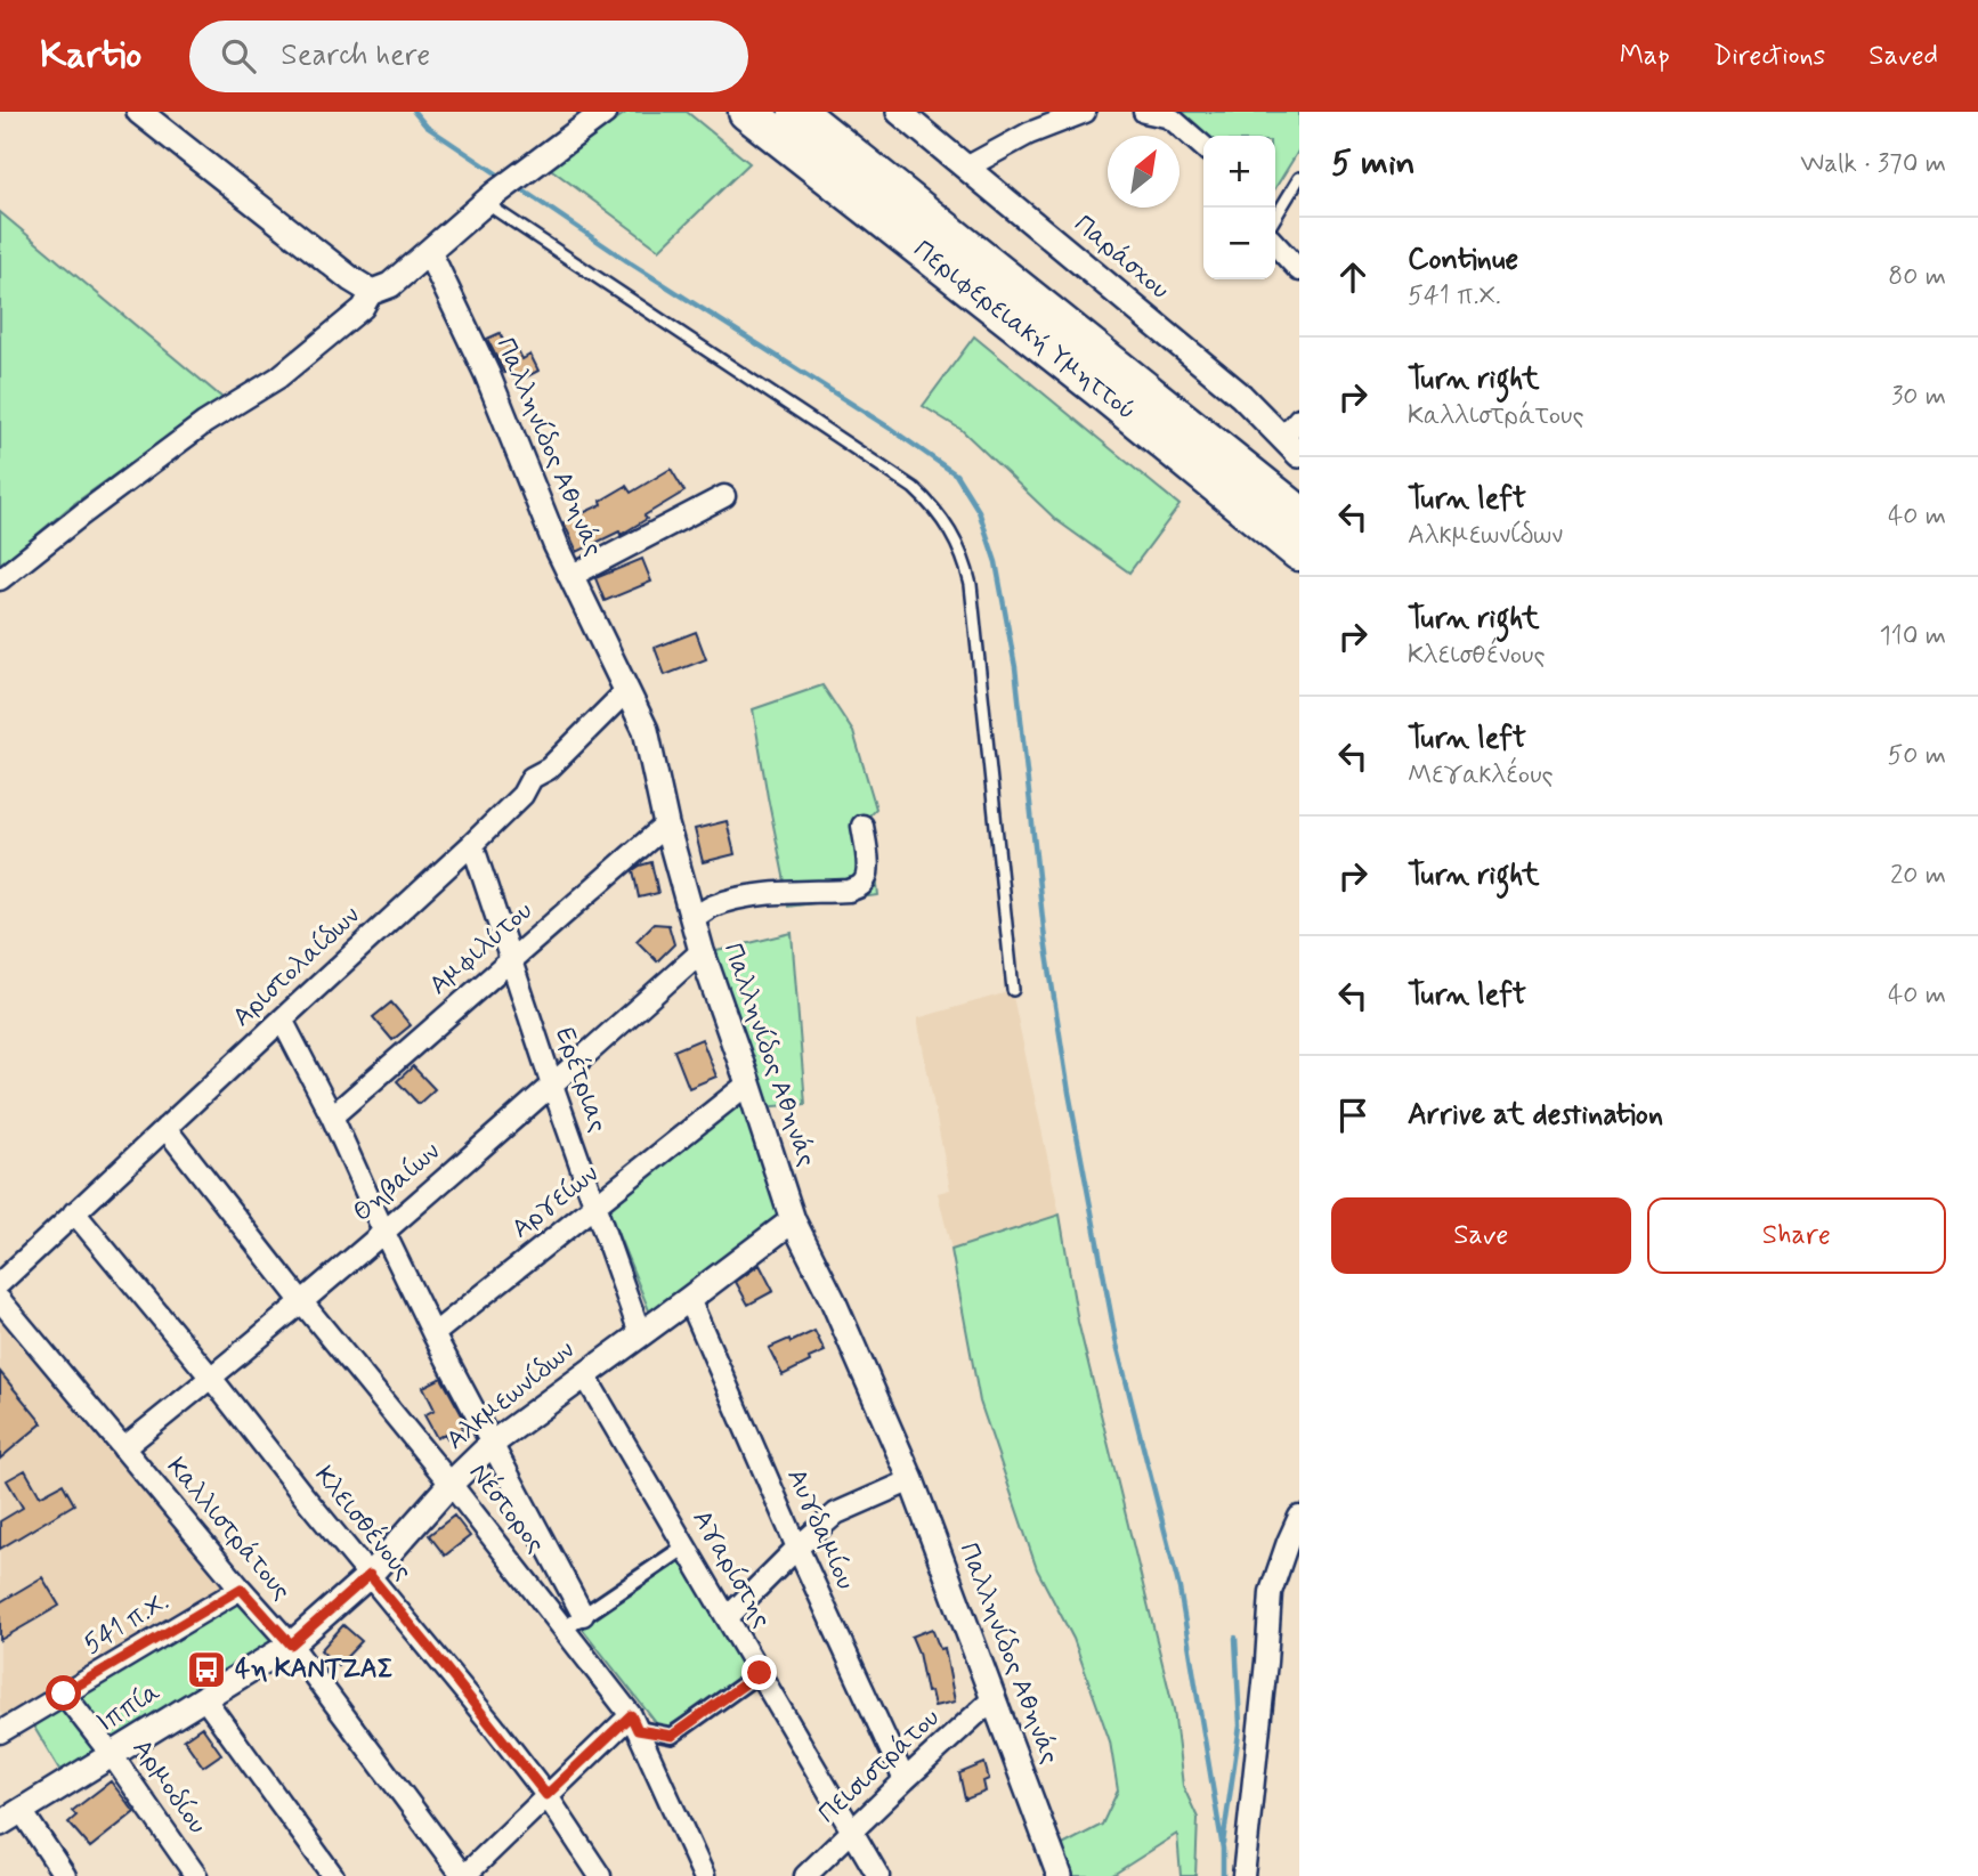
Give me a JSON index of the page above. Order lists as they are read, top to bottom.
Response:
{
  "streets": {
    "highway": ["Περιφερειακή Υμηττού"],
    "street": [
      "Παράσχου",
      "Παλληνίδος Αθηνάς",
      "Αμφιλύτου",
      "Αριστολαίδων",
      "Ερέτριας",
      "Θηβαίων",
      "Αργείων",
      "Αλκμεωνίδων",
      "Νέστορος",
      "Κλεισθένους",
      "Καλλιστράτους",
      "Αυγδαμίου",
      "Αγαρίστης",
      "541 π.Χ.",
      "Ιππία",
      "Πεισιστράτου",
      "Αρμοδίου"
    ]
  },
  "crossings": [
    ["Παλληνίδος Αθηνάς", "Αμφιλύτου"],
    ["Παλληνίδος Αθηνάς", "Αριστολαίδων"],
    ["Παλληνίδος Αθηνάς", "Θηβαίων"],
    ["Παλληνίδος Αθηνάς", "Αργείων"],
    ["Παλληνίδος Αθηνάς", "Αλκμεωνίδων"],
    ["Παλληνίδος Αθηνάς", "Πεισιστράτου"],
    ["Αμφιλύτου", "Ερέτριας"],
    ["Αμφιλύτου", "Νέστορος"],
    ["Αριστολαίδων", "Ερέτριας"],
    ["Αριστολαίδων", "Νέστορος"],
    ["Αριστολαίδων", "Κλεισθένους"],
    ["Ερέτριας", "Θηβαίων"],
    ["Ερέτριας", "Αργείων"],
    ["Ερέτριας", "Αλκμεωνίδων"],
    ["Θηβαίων", "Νέστορος"],
    ["Θηβαίων", "Κλεισθένους"],
    ["Θηβαίων", "Καλλιστράτους"],
    ["Αργείων", "Νέστορος"],
    ["Αλκμεωνίδων", "Νέστορος"],
    ["Αλκμεωνίδων", "Κλεισθένους"],
    ["Αλκμεωνίδων", "Καλλιστράτους"],
    ["Αλκμεωνίδων", "Αυγδαμίου"],
    ["Αλκμεωνίδων", "Αγαρίστης"],
    ["Αλκμεωνίδων", "Ιππία"],
    ["Καλλιστράτους", "541 π.Χ."],
    ["Καλλιστράτους", "Ιππία"],
    ["Αυγδαμίου", "Πεισιστράτου"],
    ["Αγαρίστης", "Πεισιστράτου"],
    ["541 π.Χ.", "Αρμοδίου"],
    ["Ιππία", "Αρμοδίου"]
  ],
  "places": {
    "bus stop": ["4η ΚΑΝΤΖΑΣ"]
  },
  "north": "top right",
  "page": {
    "header": "Kartio",
    "search": "Search here",
    "nav": ["Map", "Directions", "Saved"],
    "heading": ["5 min", "Walk · 370 m"],
    "map_buttons": ["+", "−"],
    "list": [
      ["Continue", "541 π.Χ.", "80 m"],
      ["Turn right", "Καλλιστράτους", "30 m"],
      ["Turn left", "Αλκμεωνίδων", "40 m"],
      ["Turn right", "Κλεισθένους", "110 m"],
      ["Turn left", "Μεγακλέους", "50 m"],
      ["Turn right", "20 m"],
      ["Turn left", "40 m"],
      "Arrive at destination"
    ],
    "buttons": ["Save", "Share"]
  }
}
